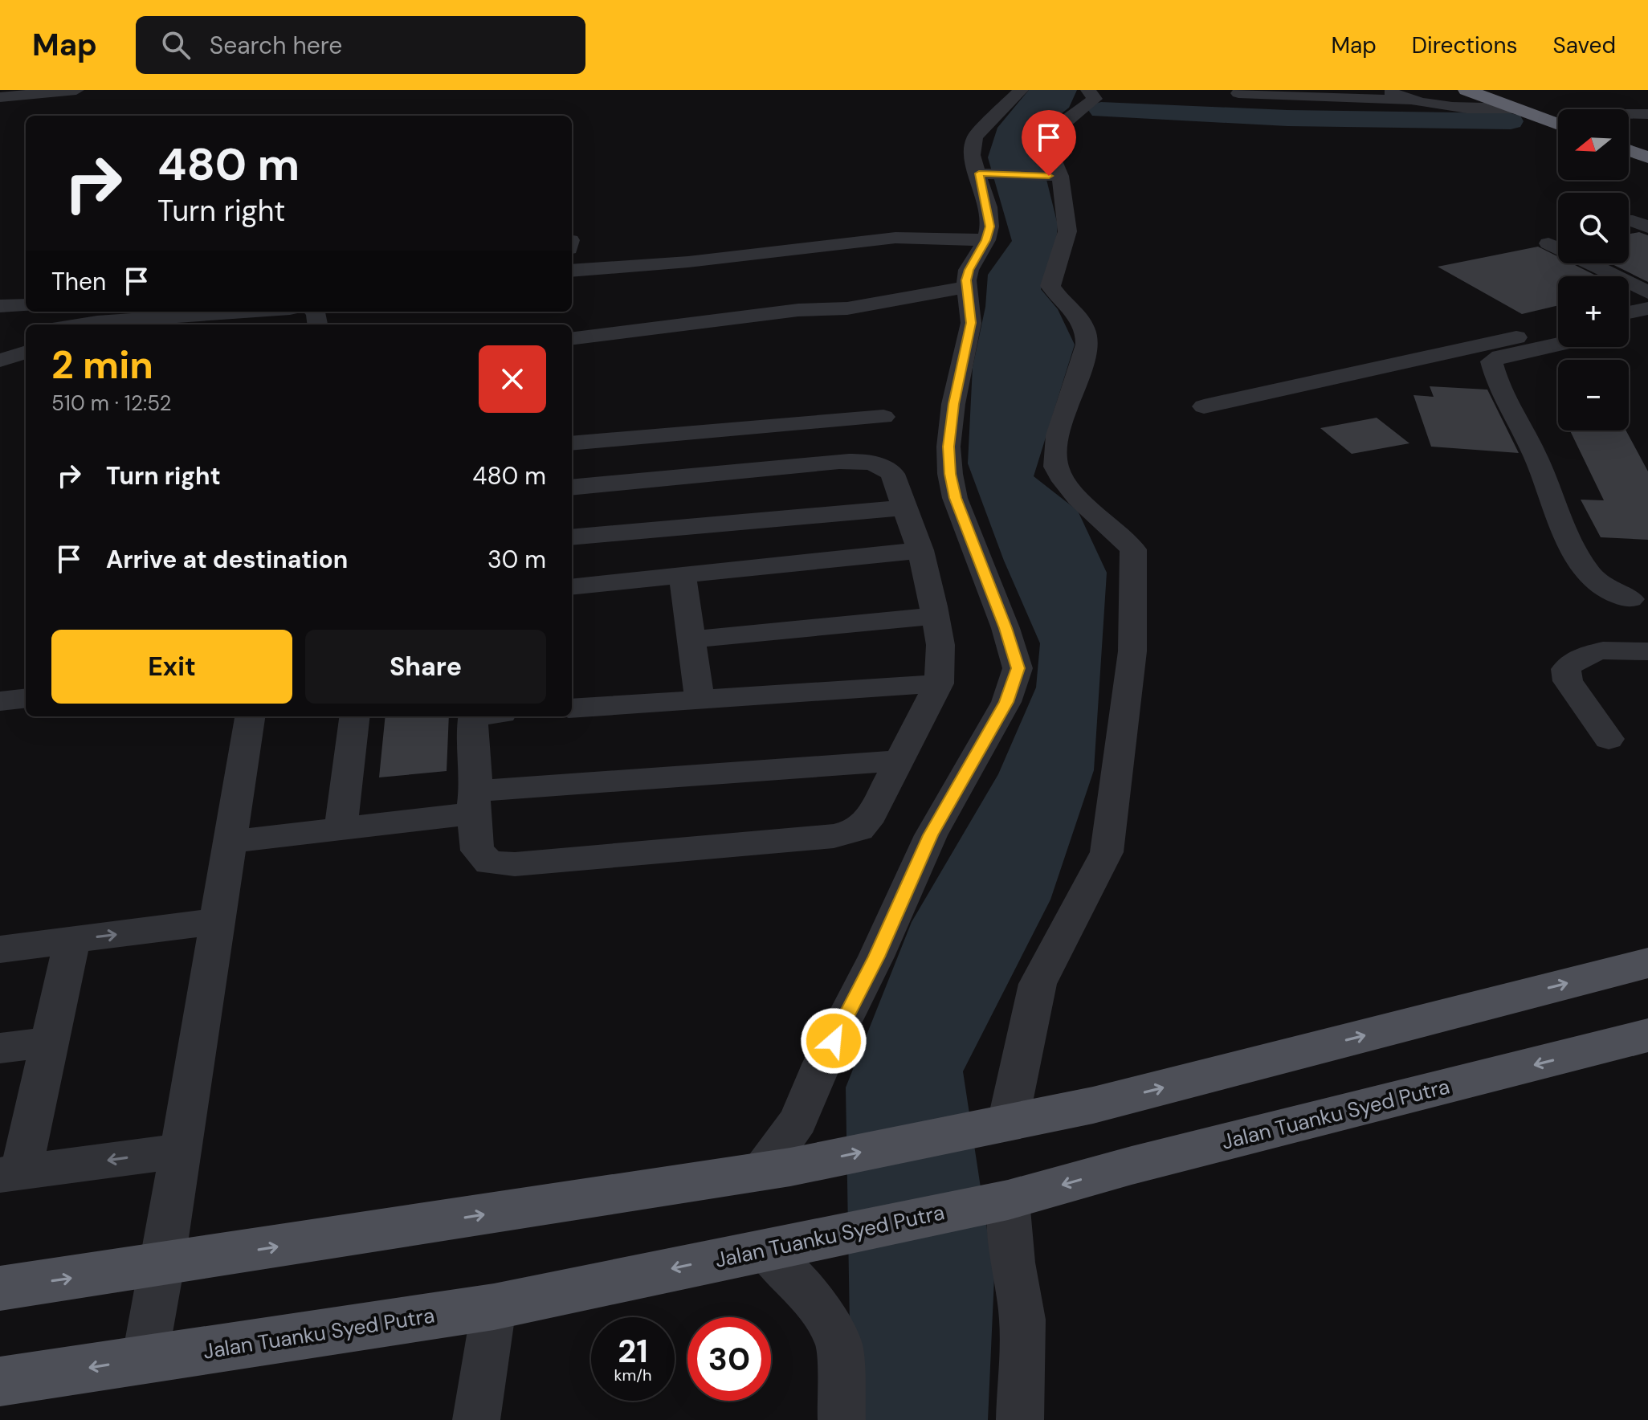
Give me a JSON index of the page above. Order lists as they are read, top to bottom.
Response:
{
  "streets": {
    "main road": ["Jalan Tuanku Syed Putra"]
  },
  "north": "left",
  "page": {
    "header": "Map",
    "search": "Search here",
    "nav": ["Map", "Directions", "Saved"],
    "map_buttons": ["+", "−"],
    "turn": ["480 m", "Turn right"],
    "then": "Then",
    "heading": ["2 min", "510 m · 12:52"],
    "list": [
      {
        "name": "Turn right",
        "value": "480 m"
      },
      {
        "name": "Arrive at destination",
        "value": "30 m"
      }
    ],
    "buttons": ["Exit", "Share"],
    "speed": "21 km/h",
    "limit": "30"
  }
}
